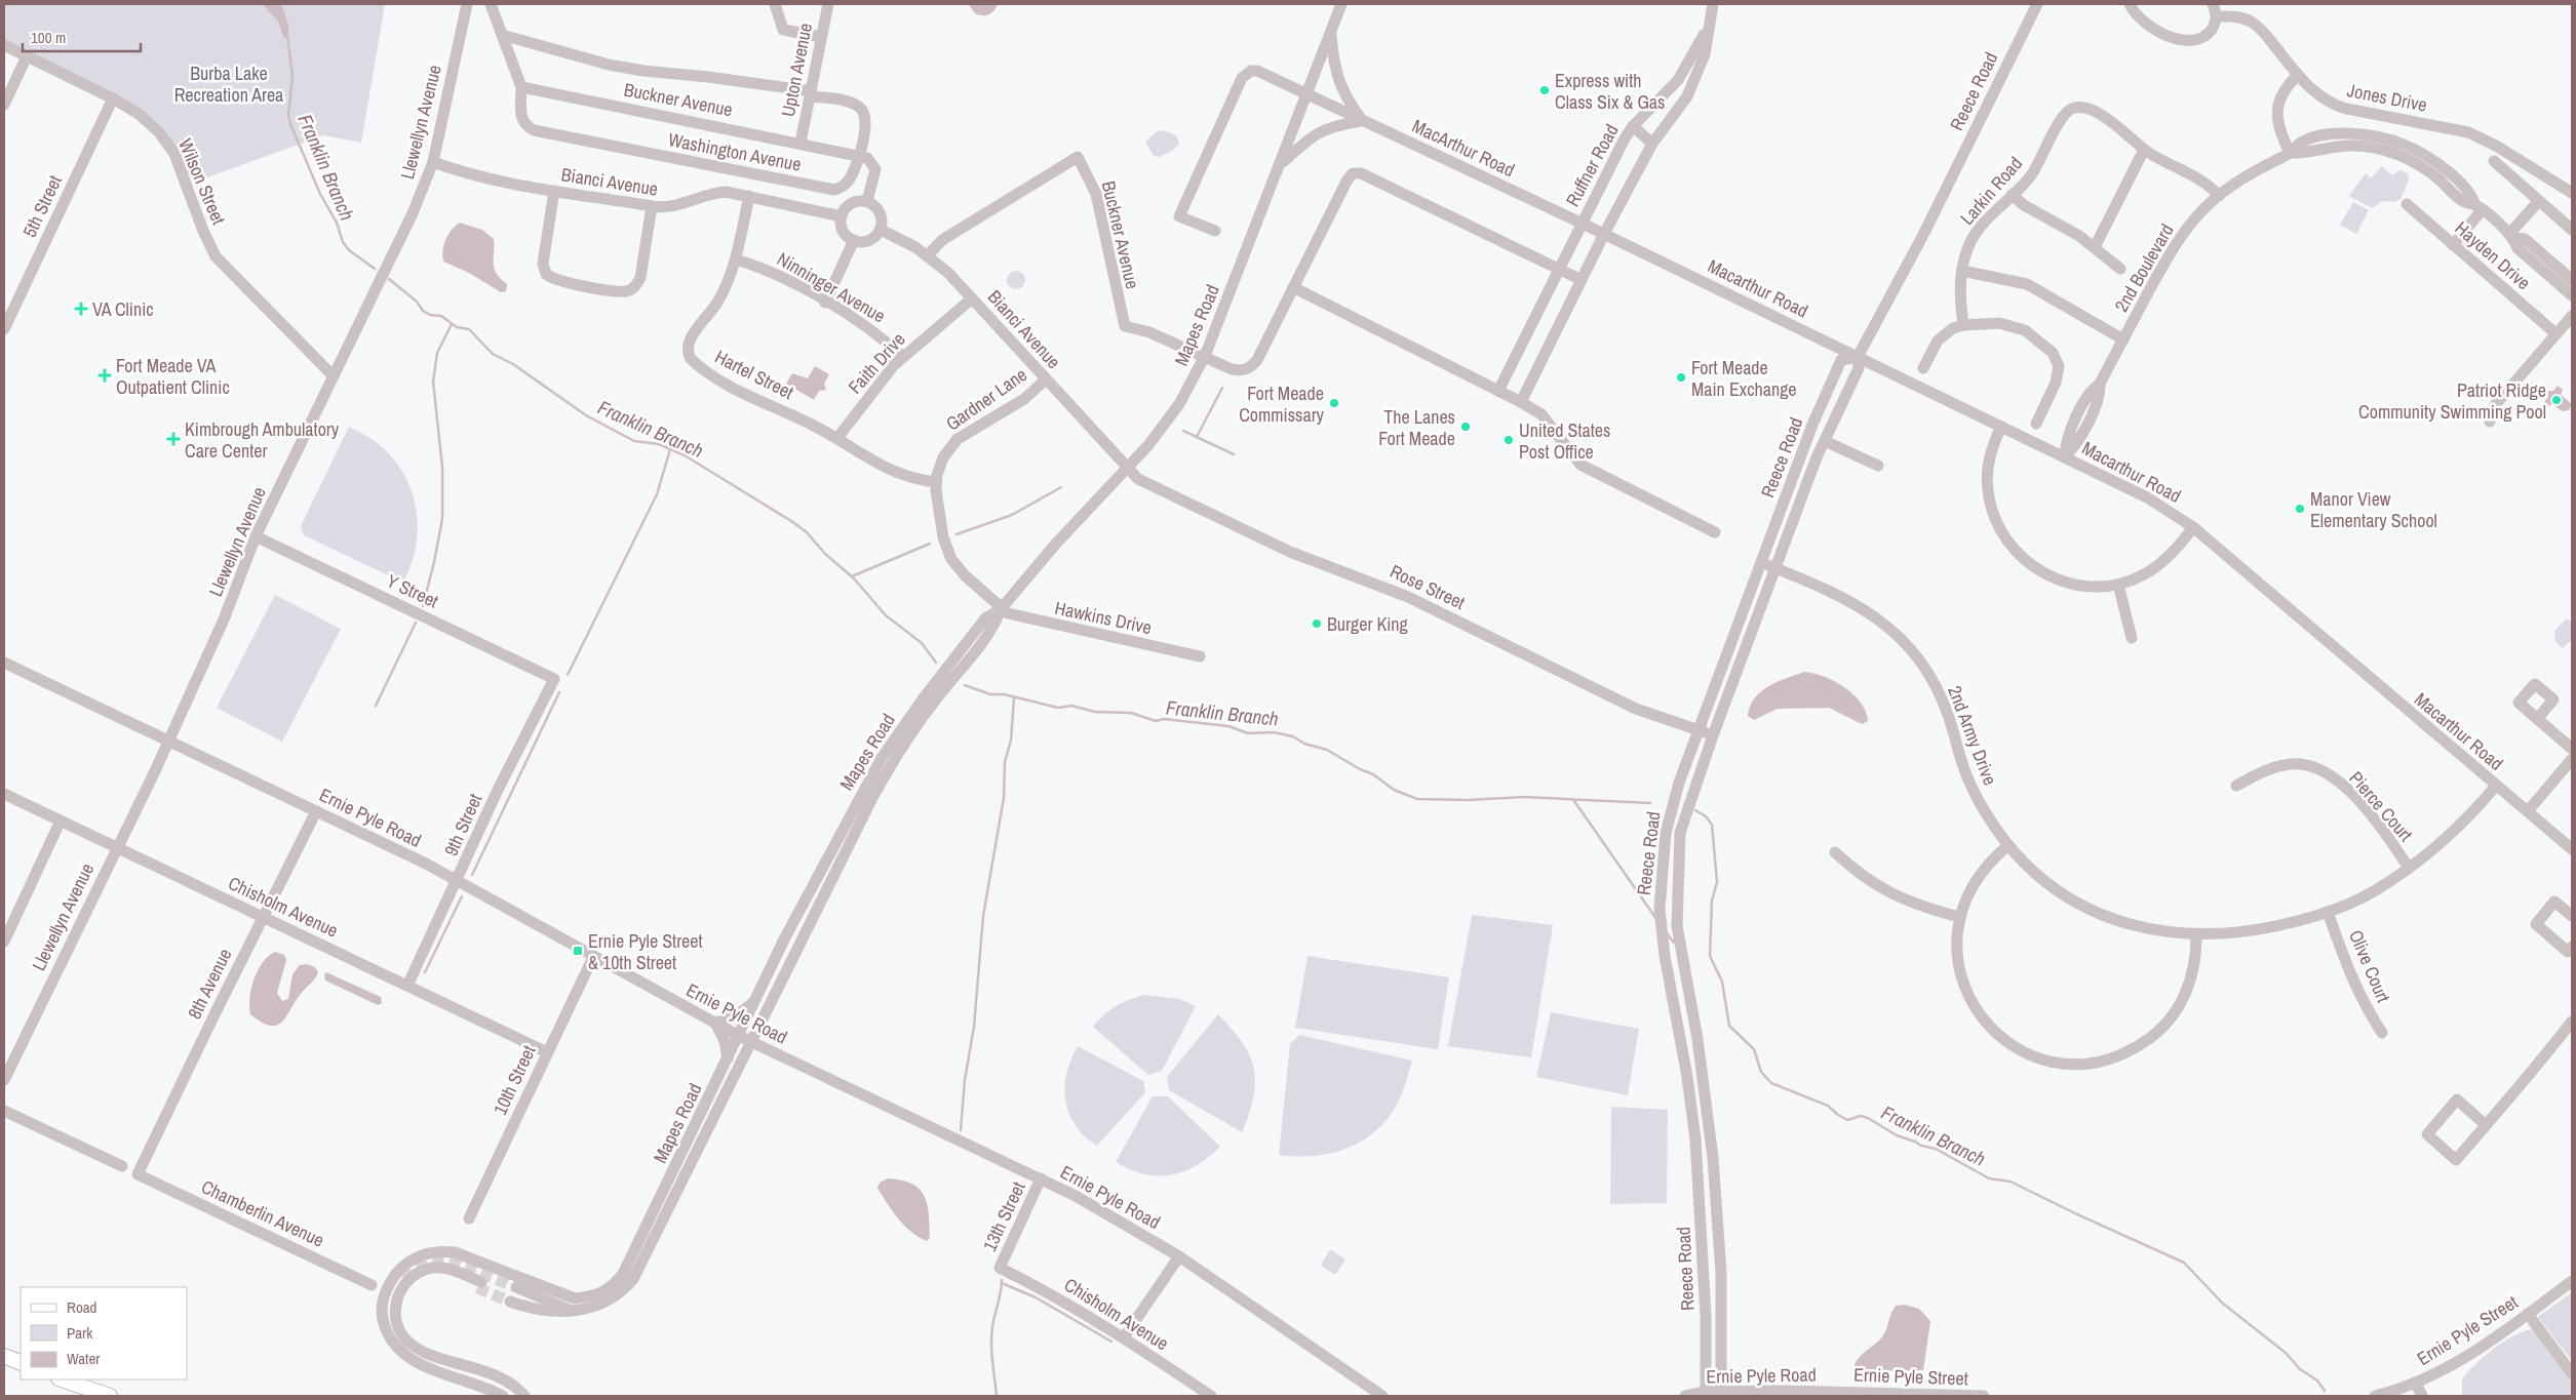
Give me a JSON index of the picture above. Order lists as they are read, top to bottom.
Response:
{
  "streets": {
    "street": [
      "Upton Avenue",
      "Reece Road",
      "Jones Drive",
      "Buckner Avenue",
      "Llewellyn Avenue",
      "MacArthur Road",
      "Washington Avenue",
      "Ruffner Road",
      "Wilson Street",
      "Bianci Avenue",
      "Larkin Road",
      "5th Street",
      "Hayden Drive",
      "2nd Boulevard",
      "Ninninger Avenue",
      "Macarthur Road",
      "Mapes Road",
      "Faith Drive",
      "Hartel Street",
      "Gardner Lane",
      "Rose Street",
      "Y Street",
      "Hawkins Drive",
      "2nd Army Drive",
      "Pierce Court",
      "Ernie Pyle Road",
      "9th Street",
      "Chisholm Avenue",
      "Olive Court",
      "8th Avenue",
      "10th Street",
      "Chamberlin Avenue",
      "13th Street",
      "Ernie Pyle Street"
    ]
  },
  "crossings": [
    ["Upton Avenue", "Buckner Avenue"],
    ["Upton Avenue", "Washington Avenue"],
    ["Reece Road", "Macarthur Road"],
    ["Reece Road", "Rose Street"],
    ["Reece Road", "2nd Army Drive"],
    ["Reece Road", "Ernie Pyle Road"],
    ["Buckner Avenue", "Washington Avenue"],
    ["Buckner Avenue", "Bianci Avenue"],
    ["Buckner Avenue", "Mapes Road"],
    ["Llewellyn Avenue", "Wilson Street"],
    ["Llewellyn Avenue", "Bianci Avenue"],
    ["Llewellyn Avenue", "Y Street"],
    ["Llewellyn Avenue", "Ernie Pyle Road"],
    ["Llewellyn Avenue", "Chisholm Avenue"],
    ["MacArthur Road", "Ruffner Road"],
    ["MacArthur Road", "Macarthur Road"],
    ["MacArthur Road", "Mapes Road"],
    ["Ruffner Road", "Macarthur Road"],
    ["Wilson Street", "5th Street"],
    ["Bianci Avenue", "Mapes Road"],
    ["Bianci Avenue", "Faith Drive"],
    ["Bianci Avenue", "Hartel Street"],
    ["Bianci Avenue", "Gardner Lane"],
    ["Bianci Avenue", "Rose Street"],
    ["Larkin Road", "2nd Boulevard"],
    ["2nd Boulevard", "Macarthur Road"],
    ["Ninninger Avenue", "Faith Drive"],
    ["Ninninger Avenue", "Hartel Street"],
    ["Macarthur Road", "2nd Army Drive"],
    ["Mapes Road", "Gardner Lane"],
    ["Mapes Road", "Rose Street"],
    ["Mapes Road", "Hawkins Drive"],
    ["Mapes Road", "Ernie Pyle Road"],
    ["Faith Drive", "Hartel Street"],
    ["Hartel Street", "Gardner Lane"],
    ["Gardner Lane", "Hawkins Drive"],
    ["Y Street", "9th Street"],
    ["2nd Army Drive", "Pierce Court"],
    ["2nd Army Drive", "Olive Court"],
    ["Ernie Pyle Road", "9th Street"],
    ["Ernie Pyle Road", "8th Avenue"],
    ["Ernie Pyle Road", "10th Street"],
    ["Ernie Pyle Road", "13th Street"],
    ["Ernie Pyle Road", "Ernie Pyle Street"],
    ["9th Street", "Chisholm Avenue"],
    ["Chisholm Avenue", "8th Avenue"],
    ["Chisholm Avenue", "10th Street"],
    ["Chisholm Avenue", "13th Street"],
    ["8th Avenue", "Chamberlin Avenue"]
  ],
  "water": ["Franklin Branch"],
  "parks": ["Burba Lake Recreation Area"],
  "places": {
    "other": [
      "Express with Class Six & Gas",
      "Fort Meade Main Exchange",
      "Patriot Ridge Community Swimming Pool",
      "Fort Meade Commissary",
      "The Lanes Fort Meade",
      "United States Post Office",
      "Manor View Elementary School",
      "Burger King"
    ],
    "health": ["VA Clinic", "Fort Meade VA Outpatient Clinic", "Kimbrough Ambulatory Care Center"],
    "transit": ["Ernie Pyle Street & 10th Street"]
  },
  "legend": ["Road", "Park", "Water"],
  "scale_bar": "100 m"
}
